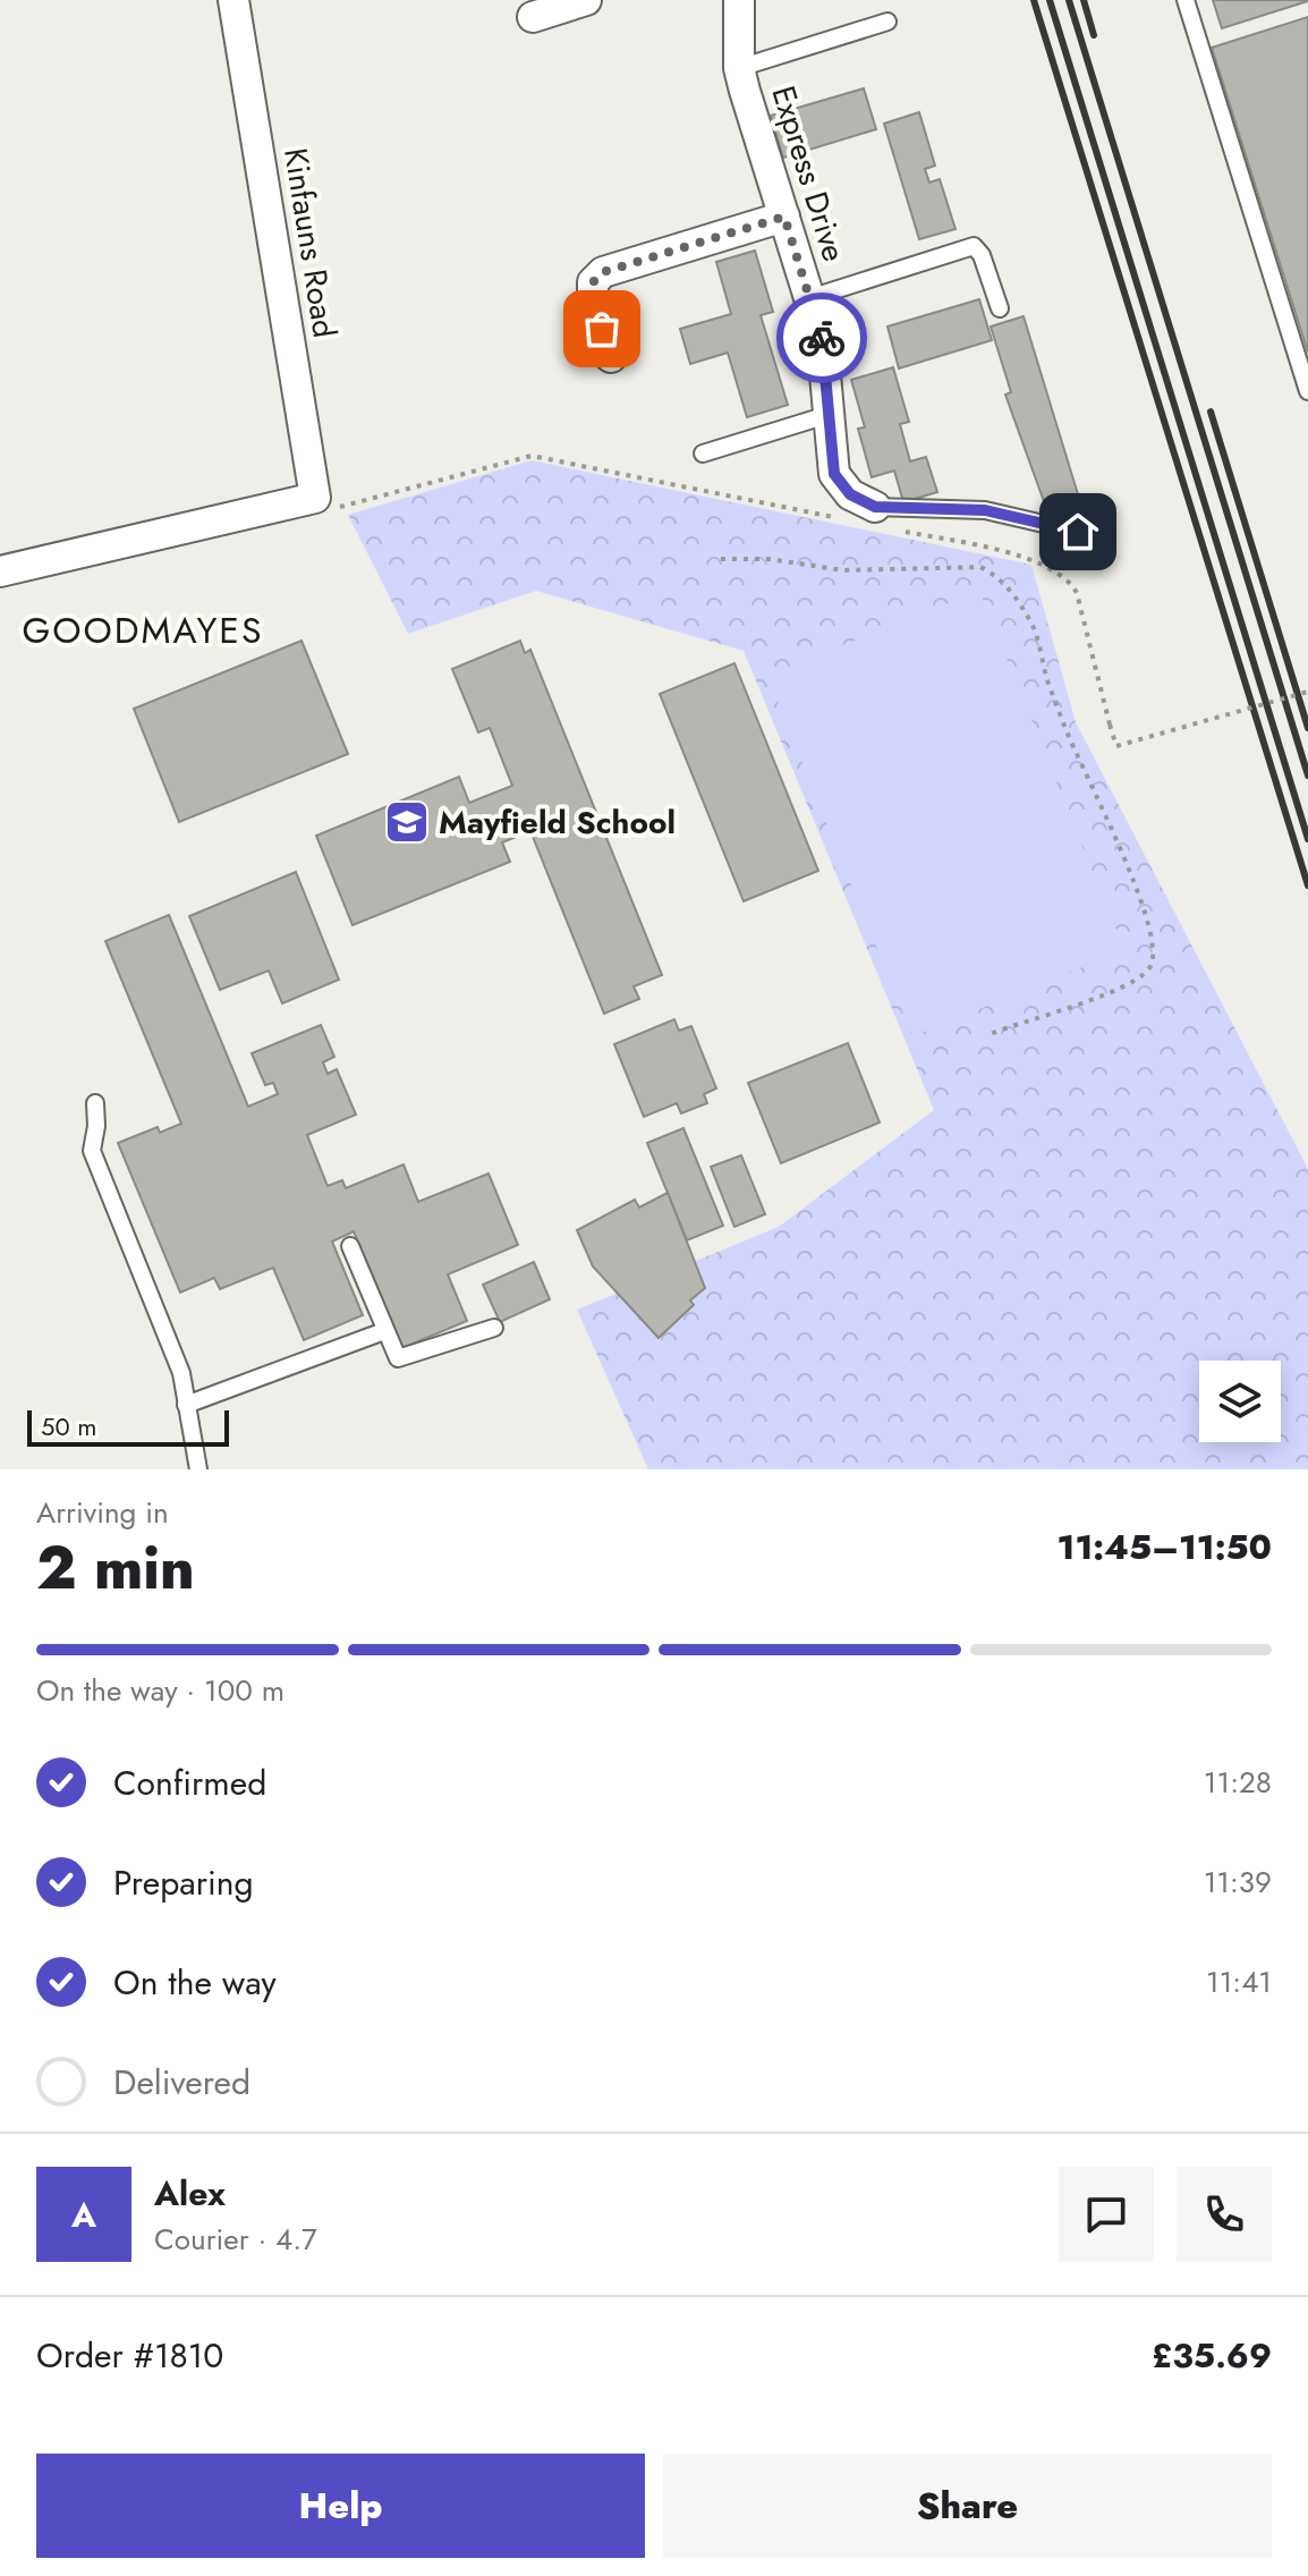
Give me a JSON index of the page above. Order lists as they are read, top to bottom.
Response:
{
  "streets": {
    "street": ["Express Drive", "Kinfauns Road"]
  },
  "districts": ["GOODMAYES"],
  "places": {
    "school or university": ["Mayfield School"]
  },
  "scale_bar": "50 m",
  "page": {
    "scale": "50 m",
    "heading": ["2 min", "Arriving in", "11:45–11:50"],
    "panel": [
      "Alex",
      "Courier · 4.7",
      "Order #1810",
      "£35.69"
    ],
    "bar": "On the way · 100 m",
    "list": [
      ["Confirmed", "11:28"],
      ["Preparing", "11:39"],
      ["On the way", "11:41"],
      "Delivered"
    ],
    "round": "A",
    "buttons": ["Help", "Share"]
  }
}
